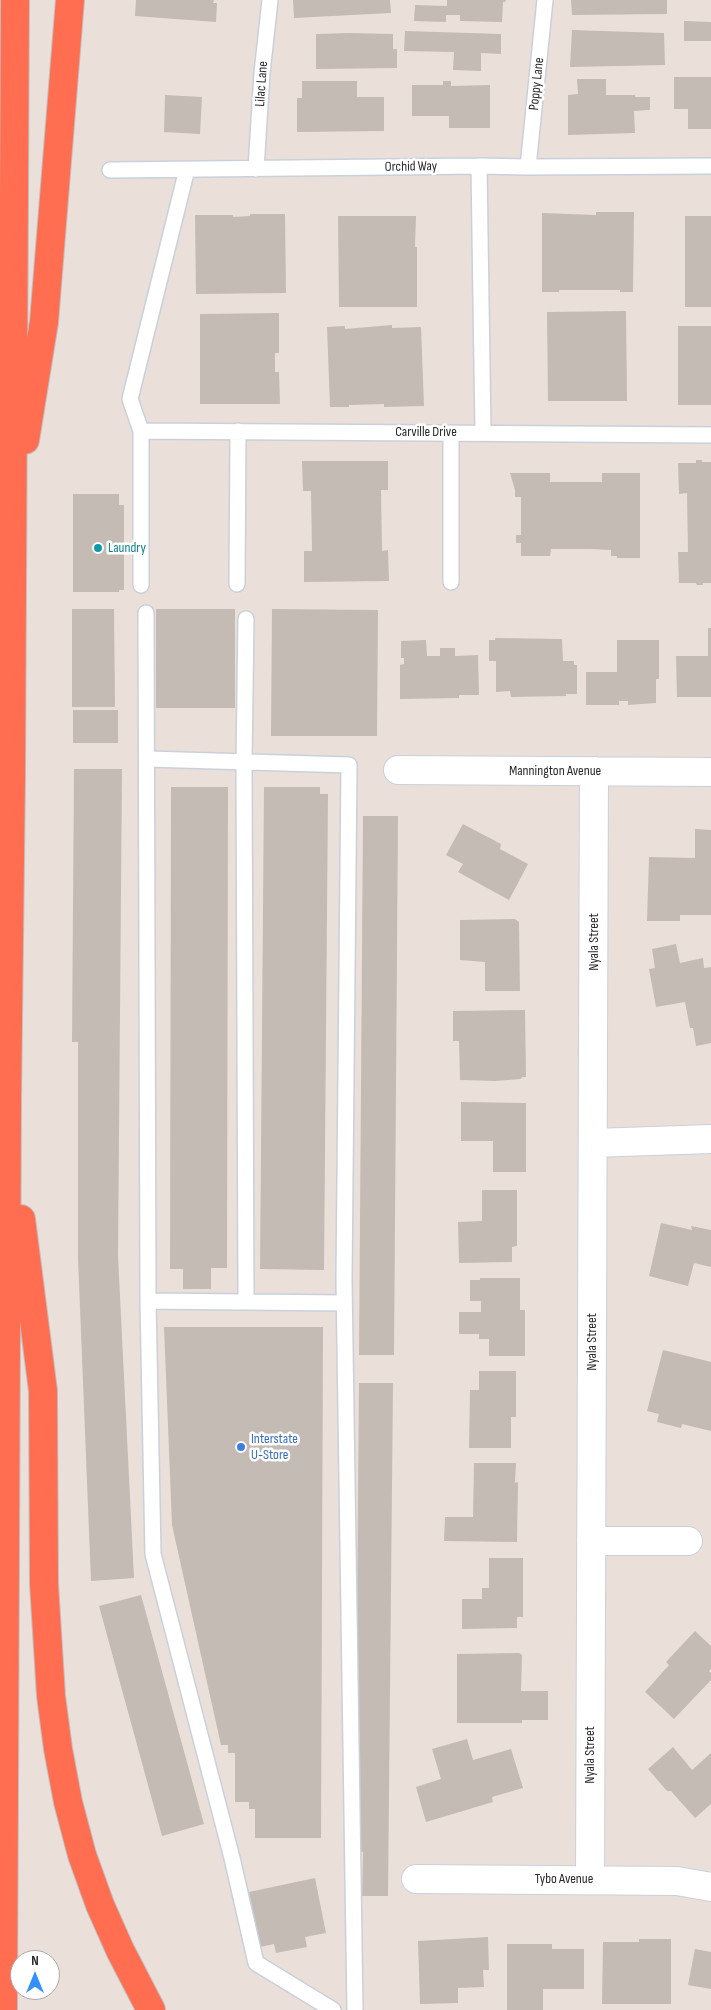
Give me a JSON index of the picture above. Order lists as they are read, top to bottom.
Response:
{
  "streets": {
    "street": ["Mannington Avenue", "Nyala Street", "Tybo Avenue"],
    "lane": [
      "Lilac Lane",
      "Poppy Lane",
      "Orchid Way",
      "Carville Drive"
    ]
  },
  "crossings": [
    ["Lilac Lane", "Orchid Way"],
    ["Poppy Lane", "Orchid Way"],
    ["Mannington Avenue", "Nyala Street"],
    ["Nyala Street", "Tybo Avenue"]
  ],
  "places": ["Laundry", "Interstate U-Store"],
  "north": "top"
}
